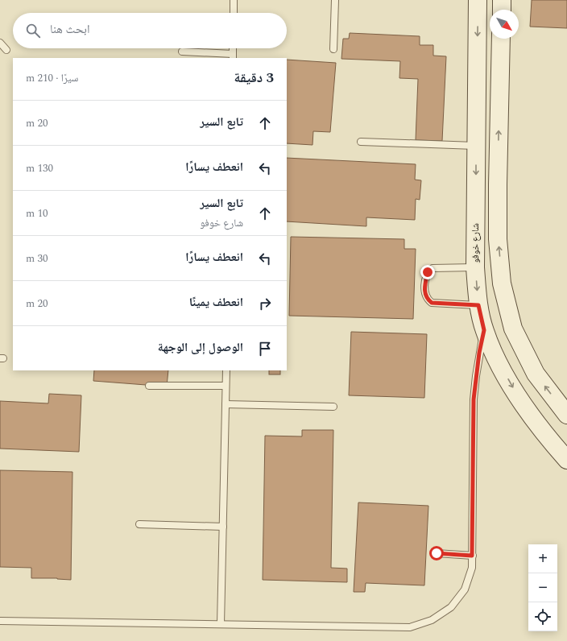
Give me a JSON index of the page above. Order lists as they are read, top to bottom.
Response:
{
  "streets": {
    "street": ["شارع خوفو"]
  },
  "north": "bottom right",
  "page": {
    "search": "ابحث هنا",
    "heading": ["3 دقيقة", "سيرًا · 210 m"],
    "list": [
      ["تابع السير", "20 m"],
      ["انعطف يسارًا", "130 m"],
      ["تابع السير", "شارع خوفو", "10 m"],
      ["انعطف يسارًا", "30 m"],
      ["انعطف يمينًا", "20 m"],
      "الوصول إلى الوجهة"
    ],
    "map_buttons": ["+", "−"]
  }
}
